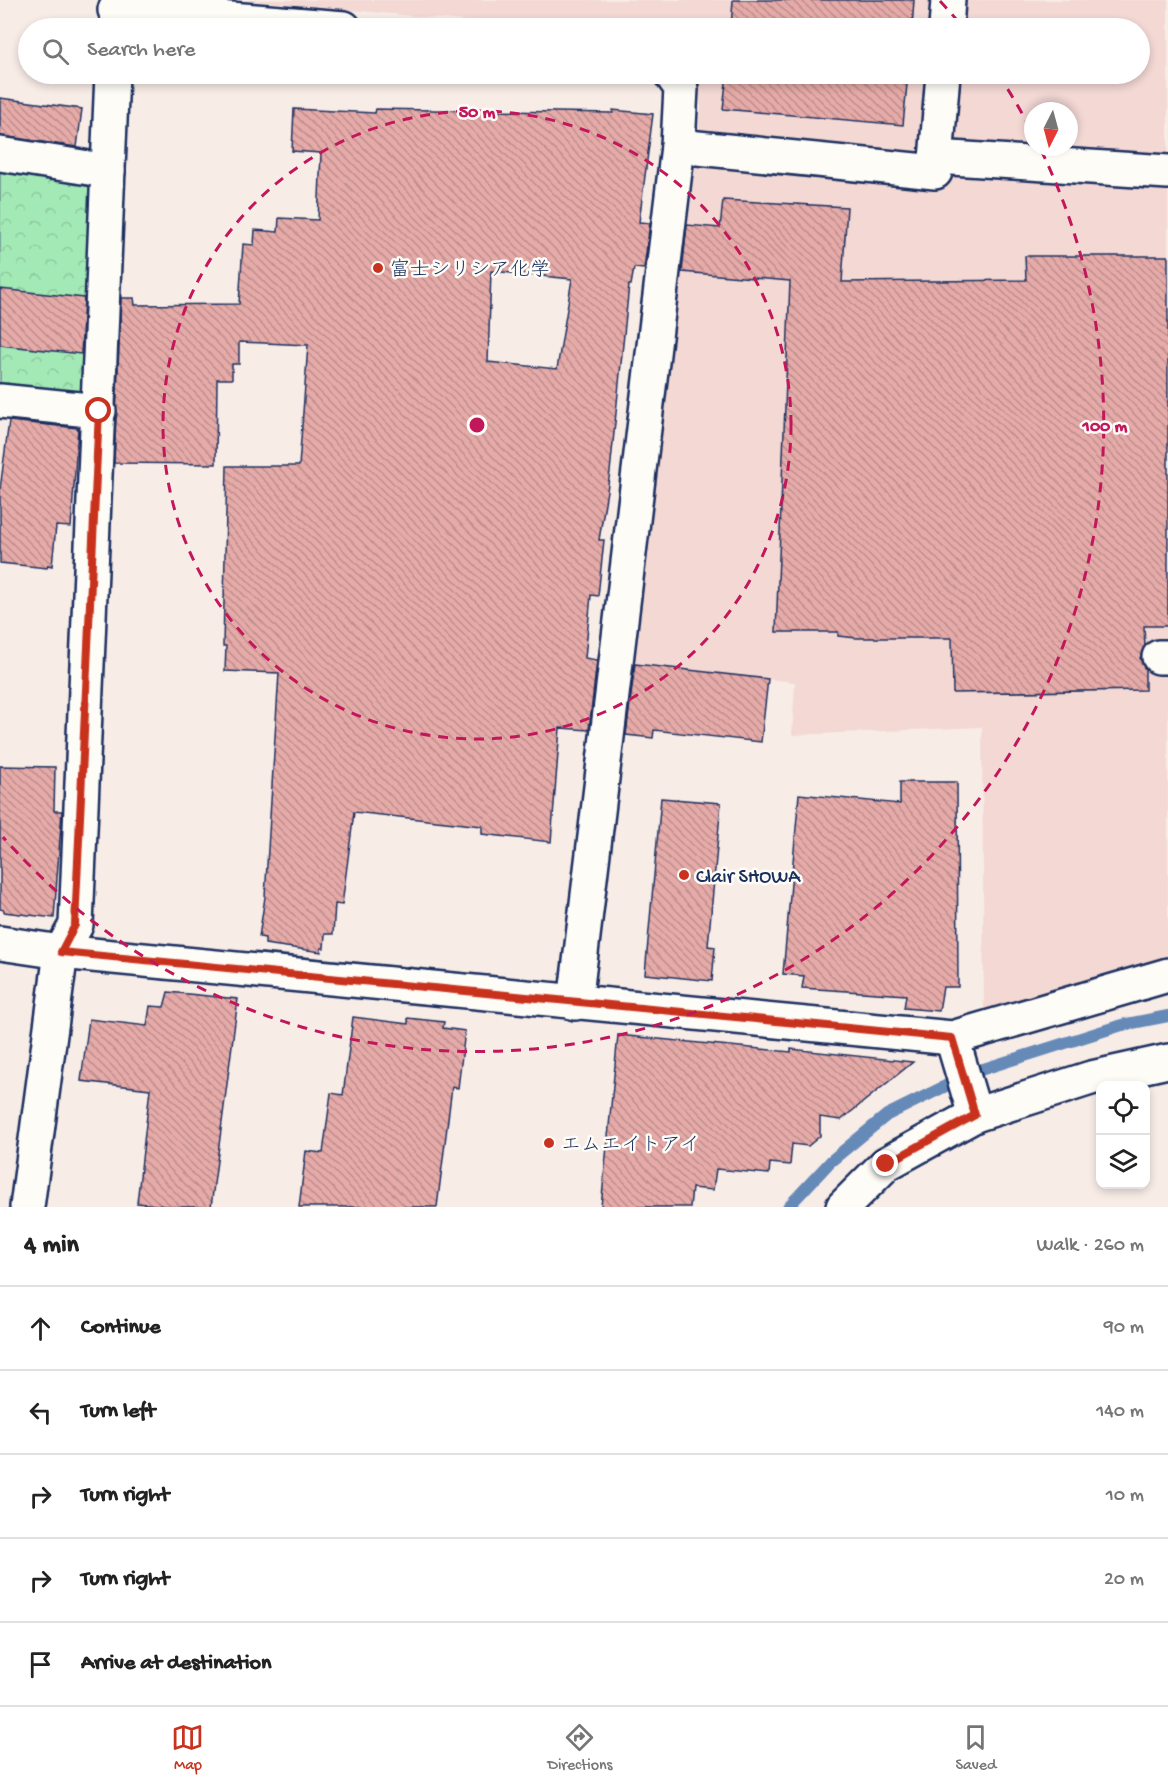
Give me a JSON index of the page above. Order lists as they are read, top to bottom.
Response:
{
  "places": ["富士シリシア化学", "Clair SHOWA", "エムエイトアイ"],
  "north": "bottom",
  "page": {
    "search": "Search here",
    "heading": ["4 min", "Walk · 260 m"],
    "list": [
      ["Continue", "90 m"],
      ["Turn left", "140 m"],
      ["Turn right", "10 m"],
      ["Turn right", "20 m"],
      "Arrive at destination"
    ],
    "nav": ["Map", "Directions", "Saved"]
  },
  "rings": ["50 m", "100 m"]
}
